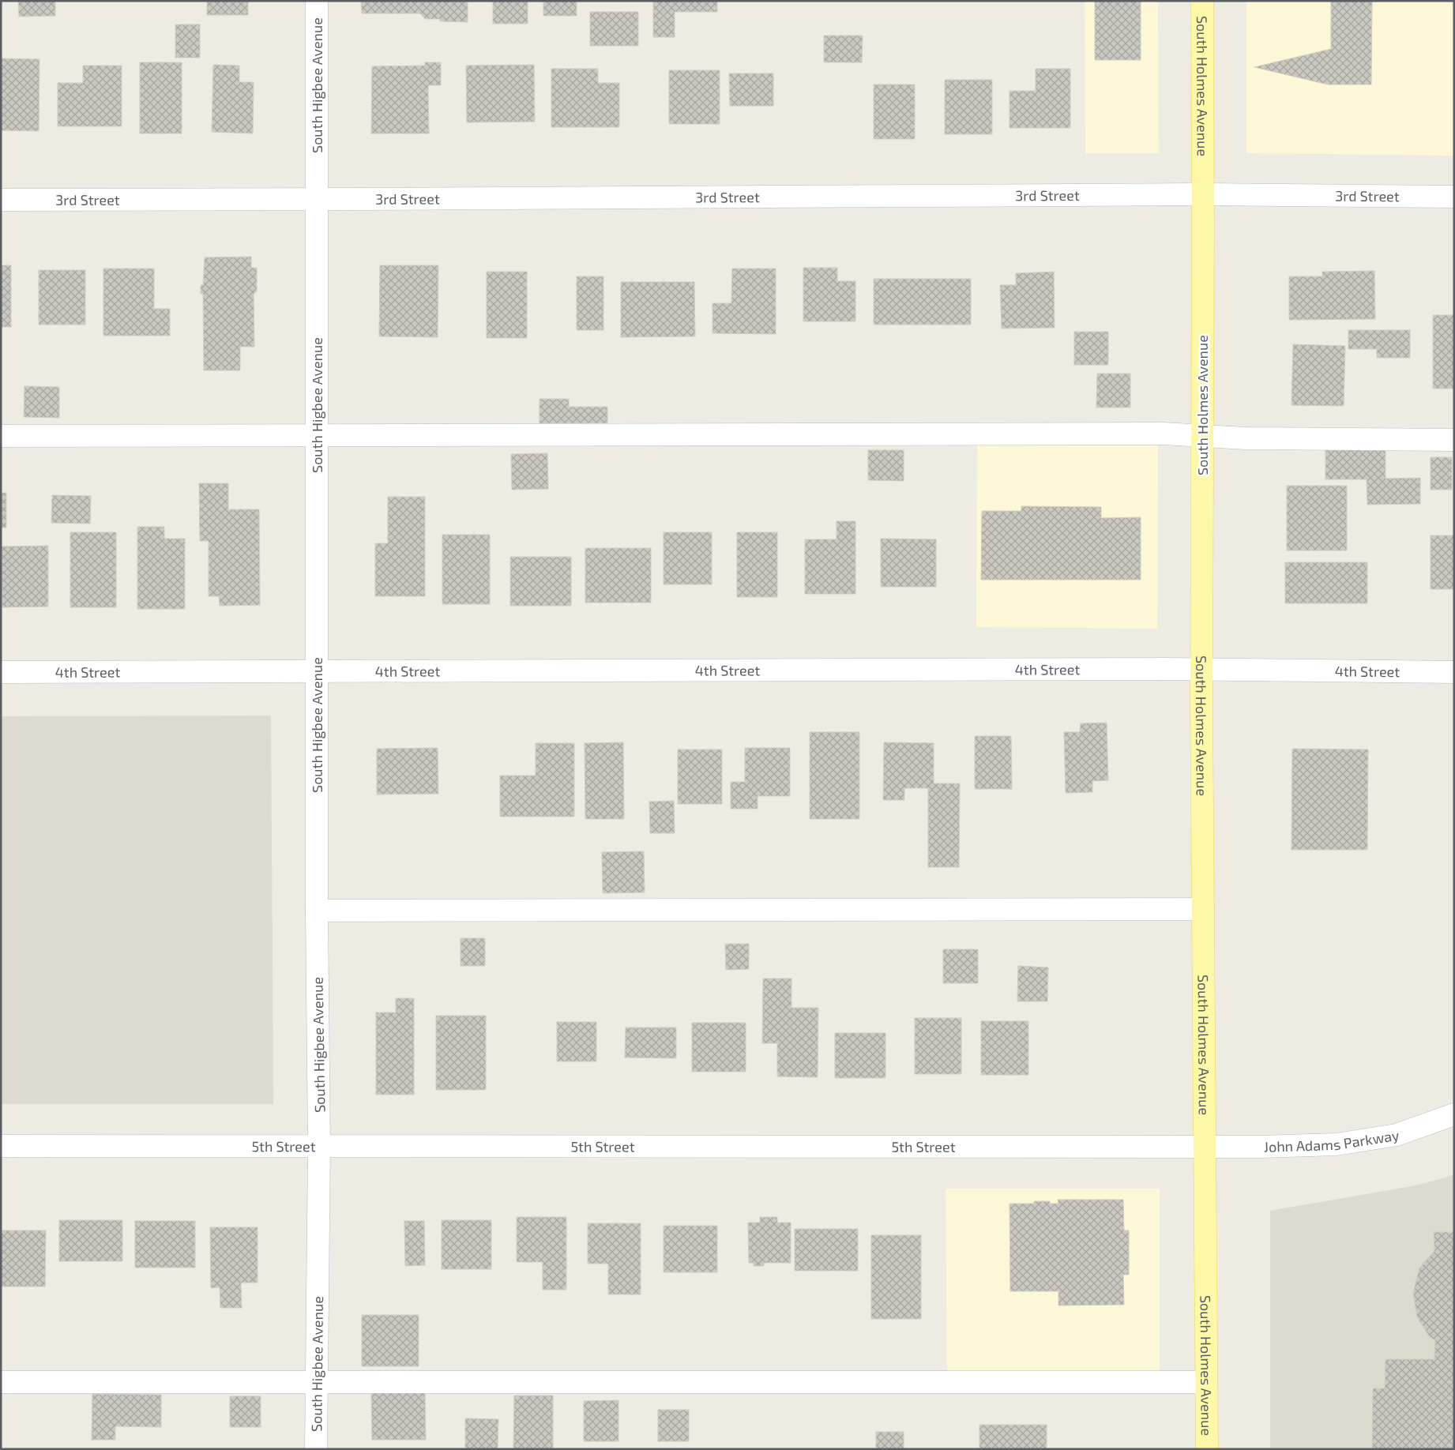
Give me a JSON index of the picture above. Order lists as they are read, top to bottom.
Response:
{
  "streets": {
    "main road": ["South Holmes Avenue"],
    "street": [
      "South Higbee Avenue",
      "3rd Street",
      "4th Street",
      "John Adams Parkway",
      "5th Street"
    ]
  },
  "crossings": [
    ["South Higbee Avenue", "3rd Street"],
    ["South Higbee Avenue", "4th Street"],
    ["South Higbee Avenue", "5th Street"],
    ["South Holmes Avenue", "3rd Street"],
    ["South Holmes Avenue", "4th Street"],
    ["South Holmes Avenue", "John Adams Parkway"],
    ["South Holmes Avenue", "5th Street"],
    ["John Adams Parkway", "5th Street"]
  ]
}
